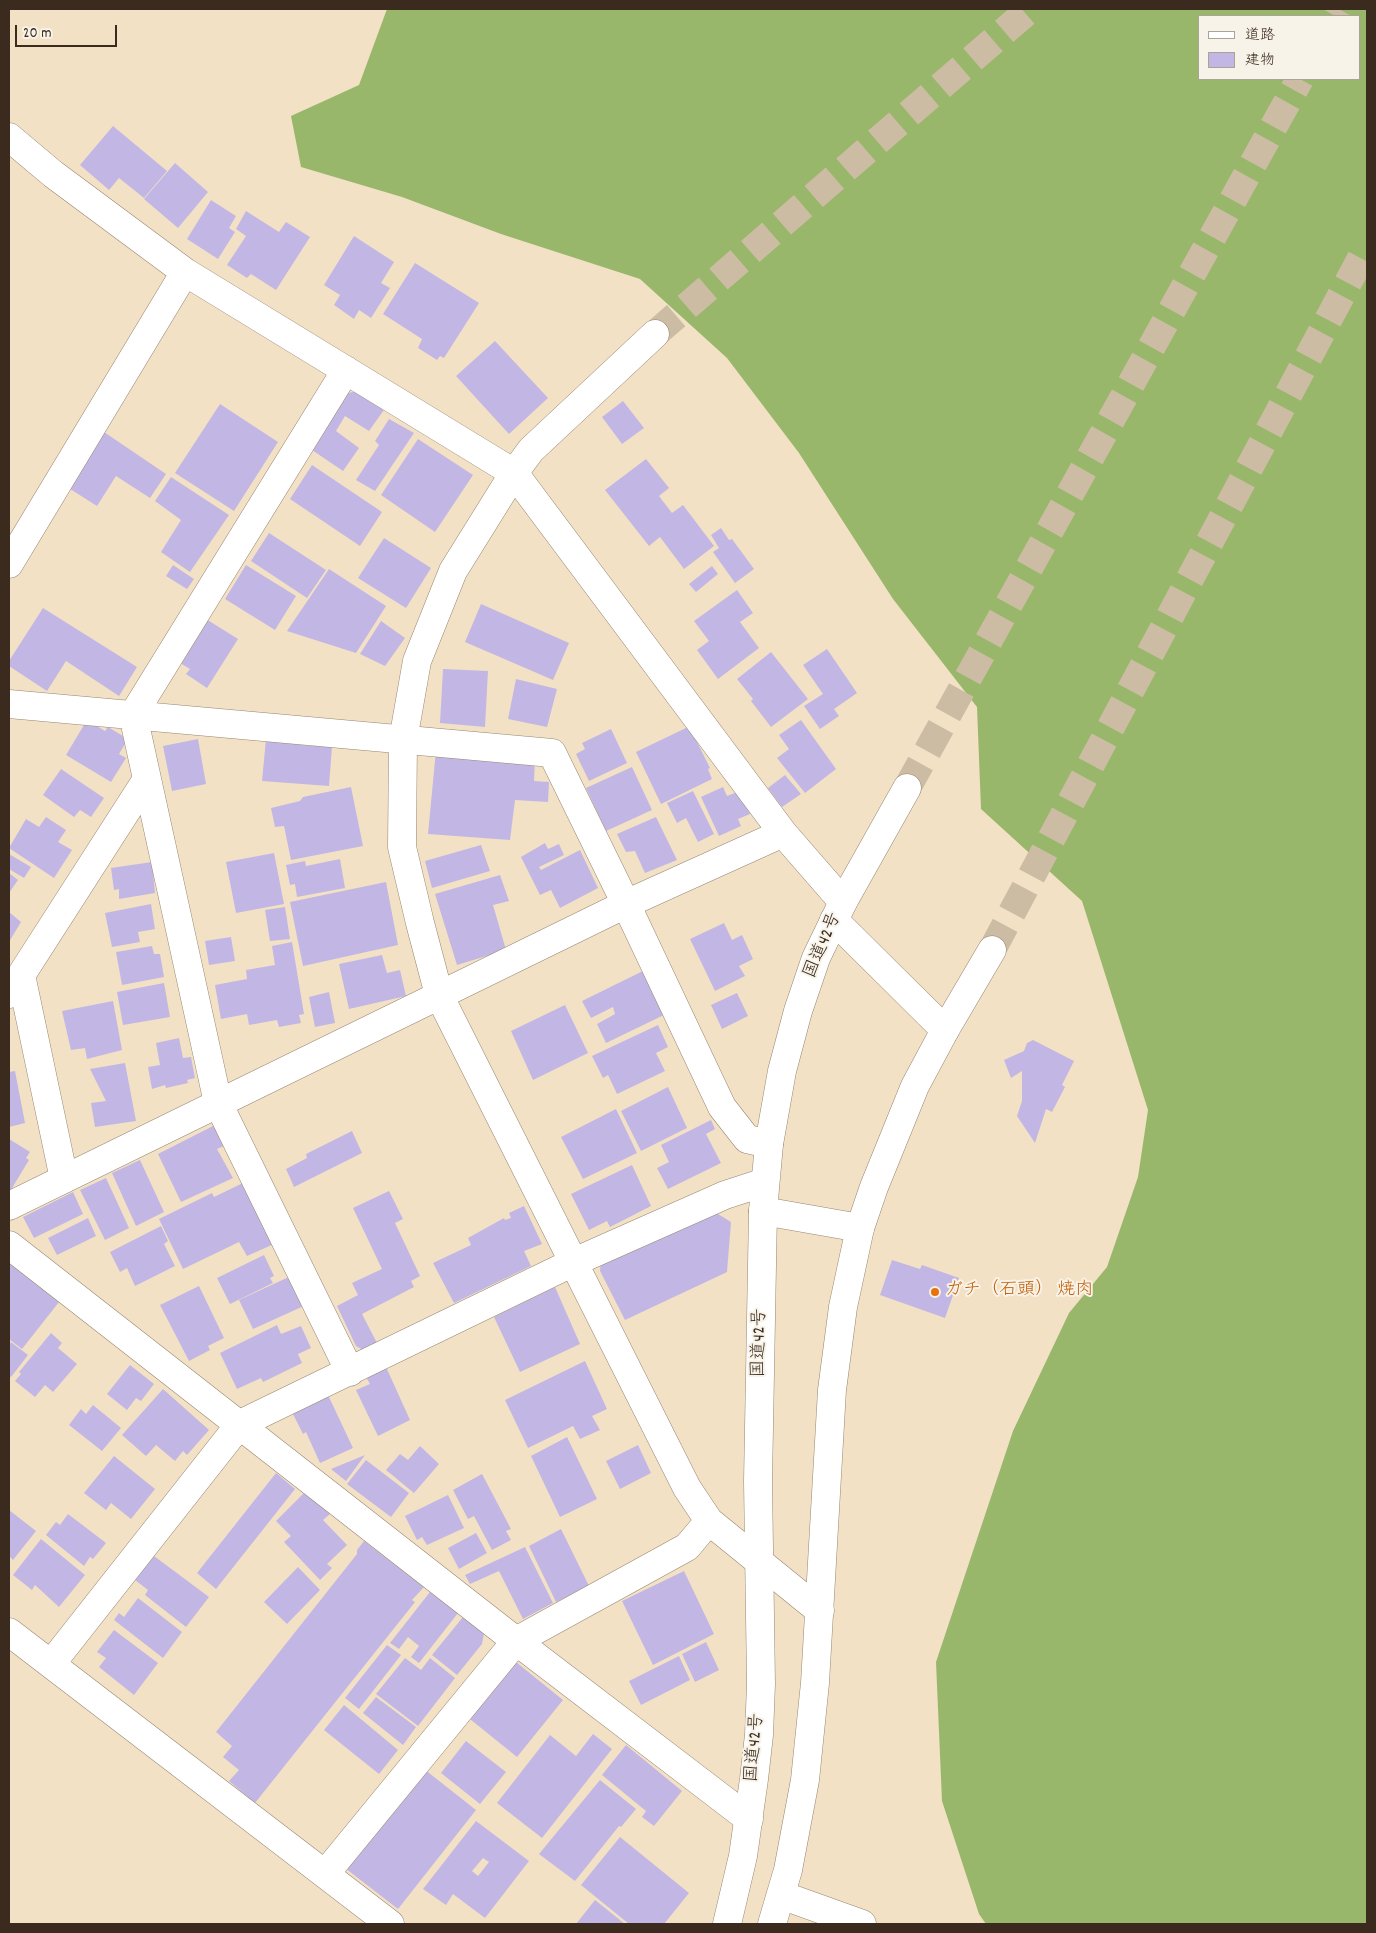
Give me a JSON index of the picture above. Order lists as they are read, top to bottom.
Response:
{
  "streets": {
    "main road": ["国道42号"]
  },
  "places": ["ガチ（石頭） 焼肉"],
  "legend": ["道路", "建物"],
  "scale_bar": "20 m"
}
